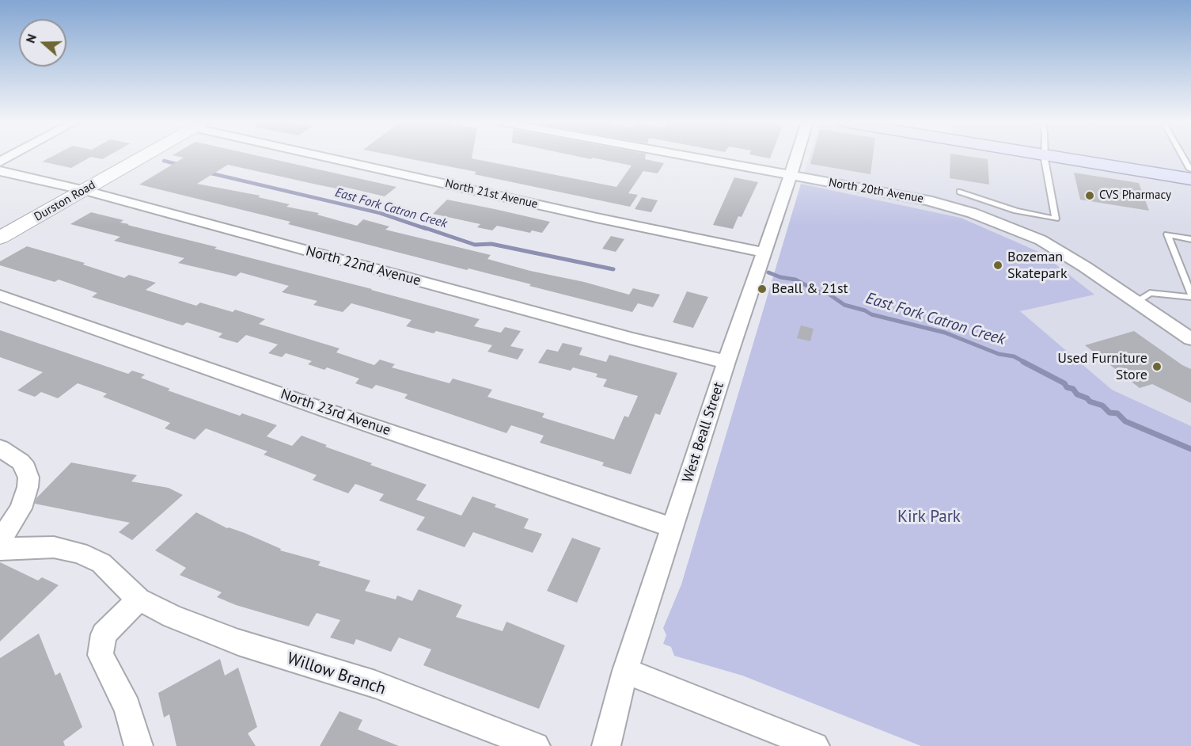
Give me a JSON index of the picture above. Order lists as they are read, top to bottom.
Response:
{
  "streets": {
    "main road": ["Durston Road"],
    "street": [
      "North 20th Avenue",
      "North 21st Avenue",
      "North 22nd Avenue",
      "North 23rd Avenue",
      "West Beall Street",
      "Willow Branch"
    ]
  },
  "crossings": [
    ["North 20th Avenue", "West Beall Street"],
    ["North 21st Avenue", "West Beall Street"],
    ["Durston Road", "North 22nd Avenue"],
    ["North 22nd Avenue", "West Beall Street"],
    ["North 23rd Avenue", "West Beall Street"]
  ],
  "water": ["East Fork Catron Creek"],
  "parks": ["Kirk Park"],
  "places": [
    "CVS Pharmacy",
    "Bozeman Skatepark",
    "Beall & 21st",
    "Used Furniture Store"
  ],
  "north": "left"
}
